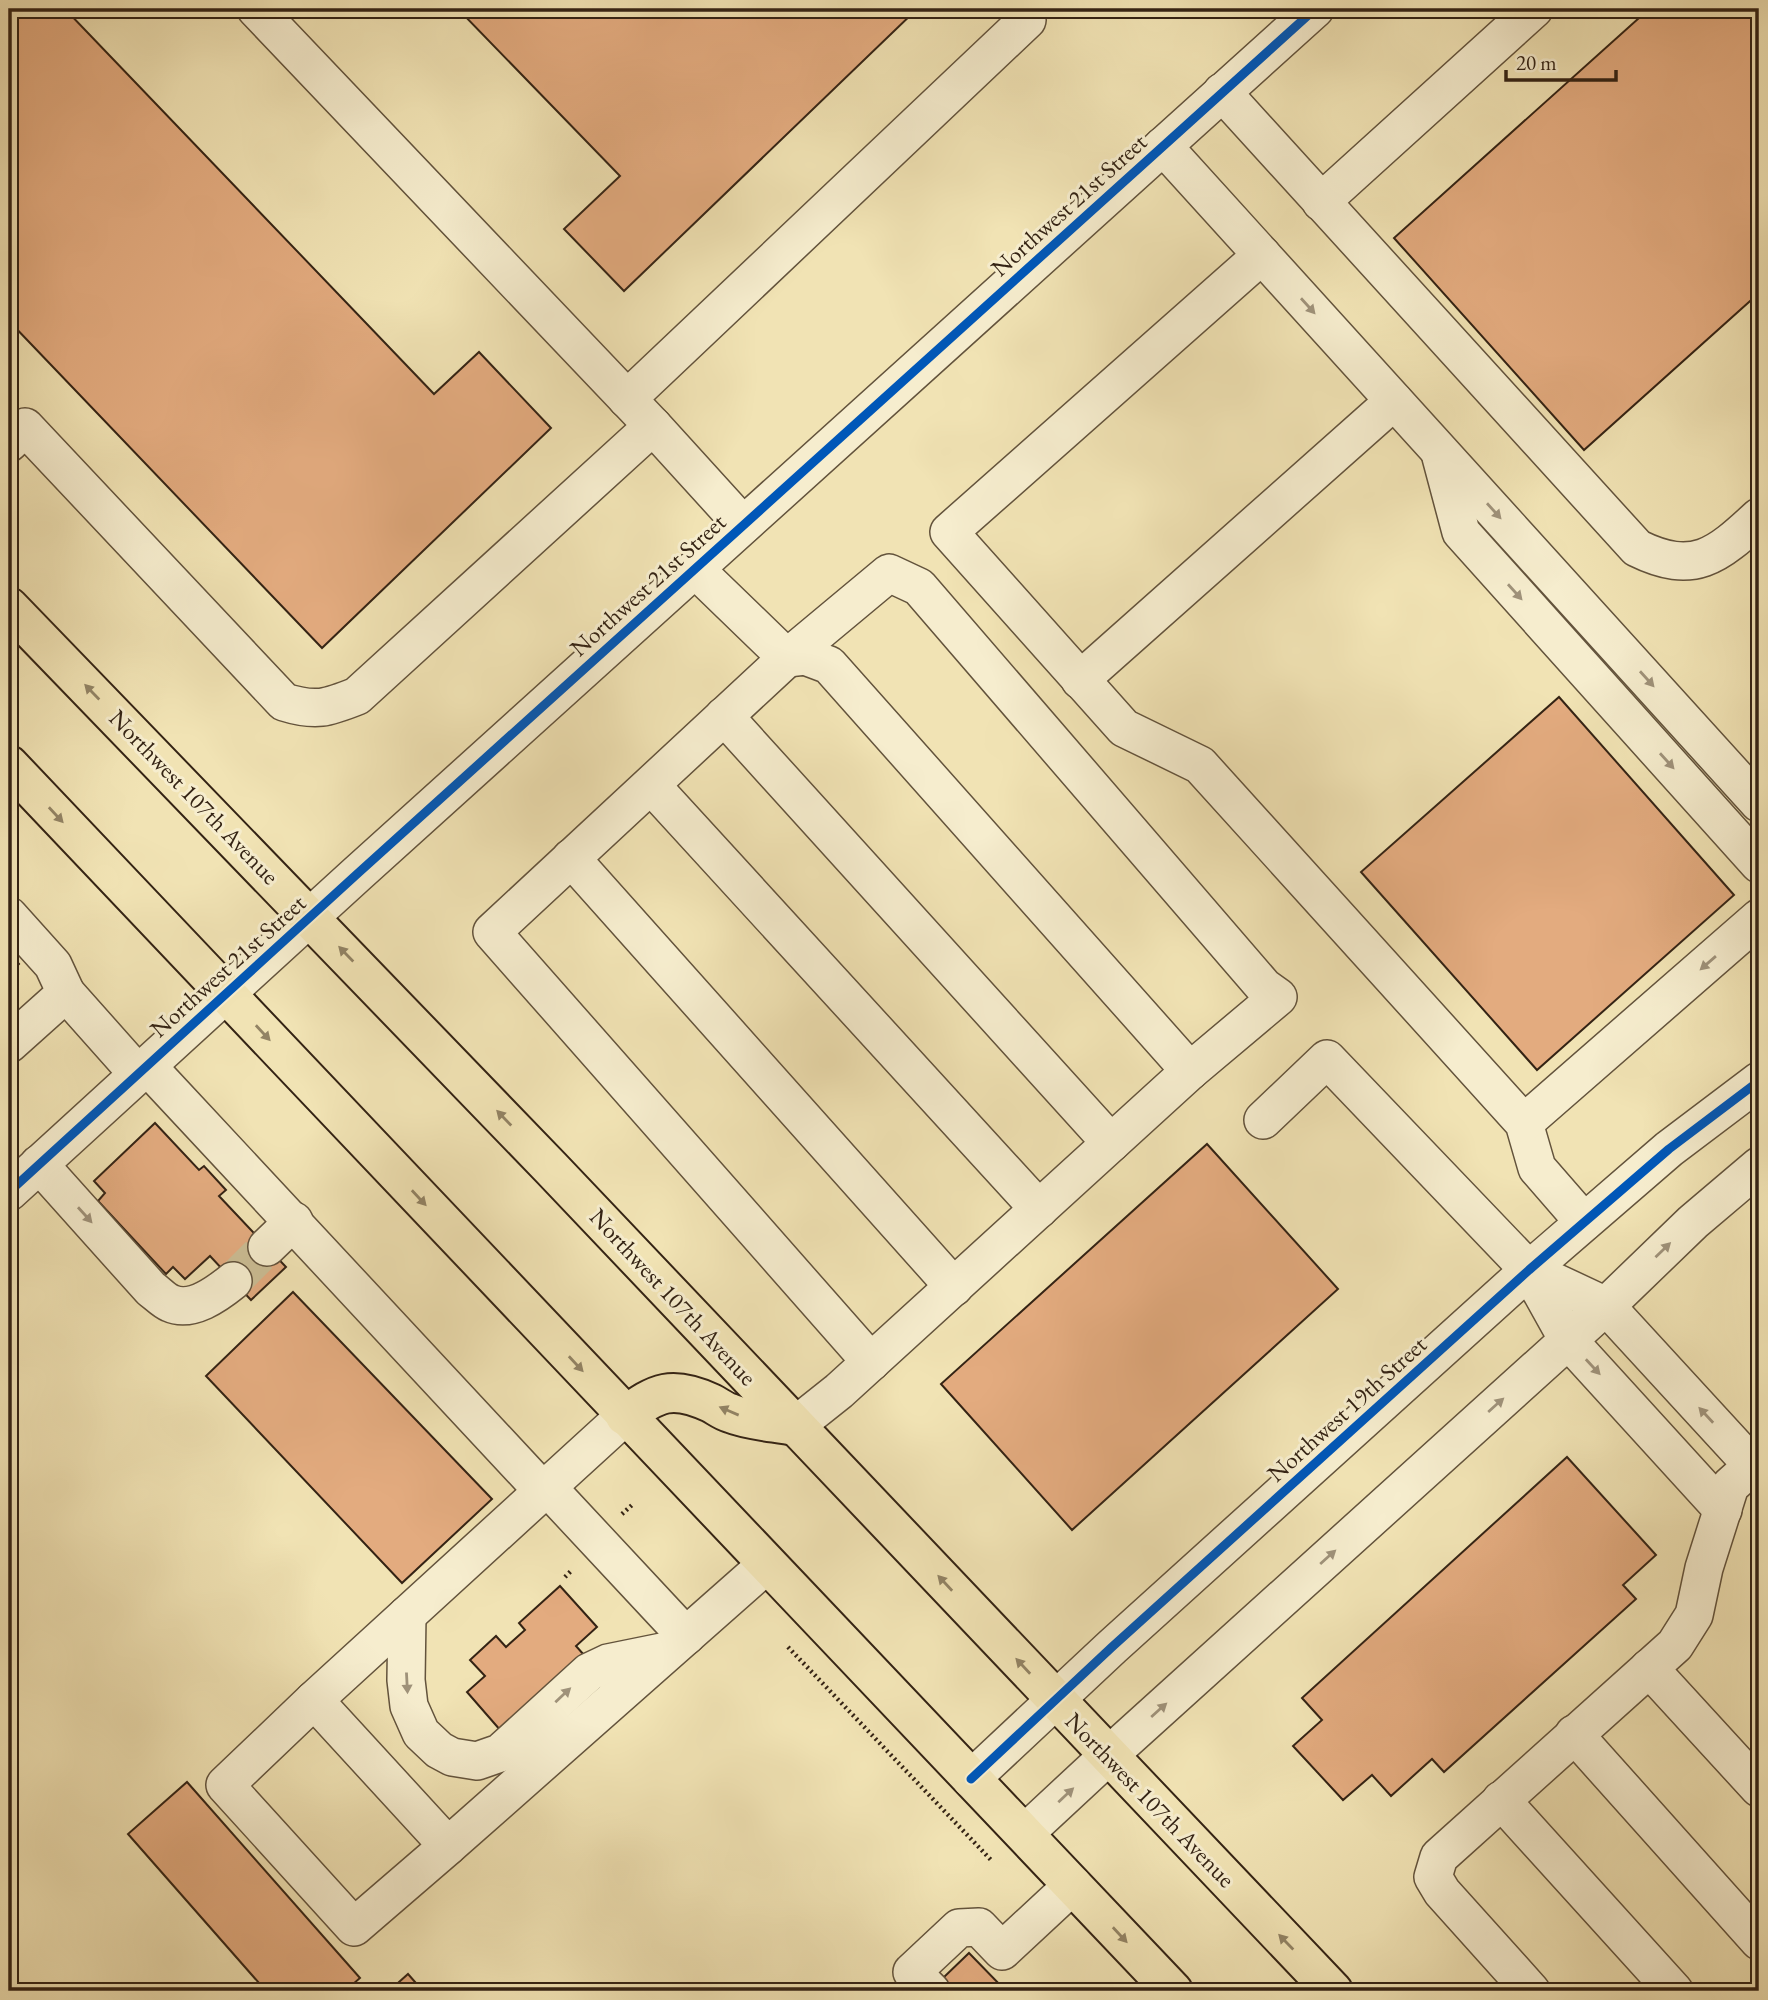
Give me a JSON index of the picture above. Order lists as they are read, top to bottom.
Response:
{
  "streets": {
    "main road": ["Northwest 107th Avenue"],
    "street": ["Northwest 21st Street", "Northwest 19th Street"]
  },
  "crossings": [
    ["Northwest 21st Street", "Northwest 107th Avenue"],
    ["Northwest 107th Avenue", "Northwest 19th Street"]
  ],
  "scale_bar": "20 m"
}
